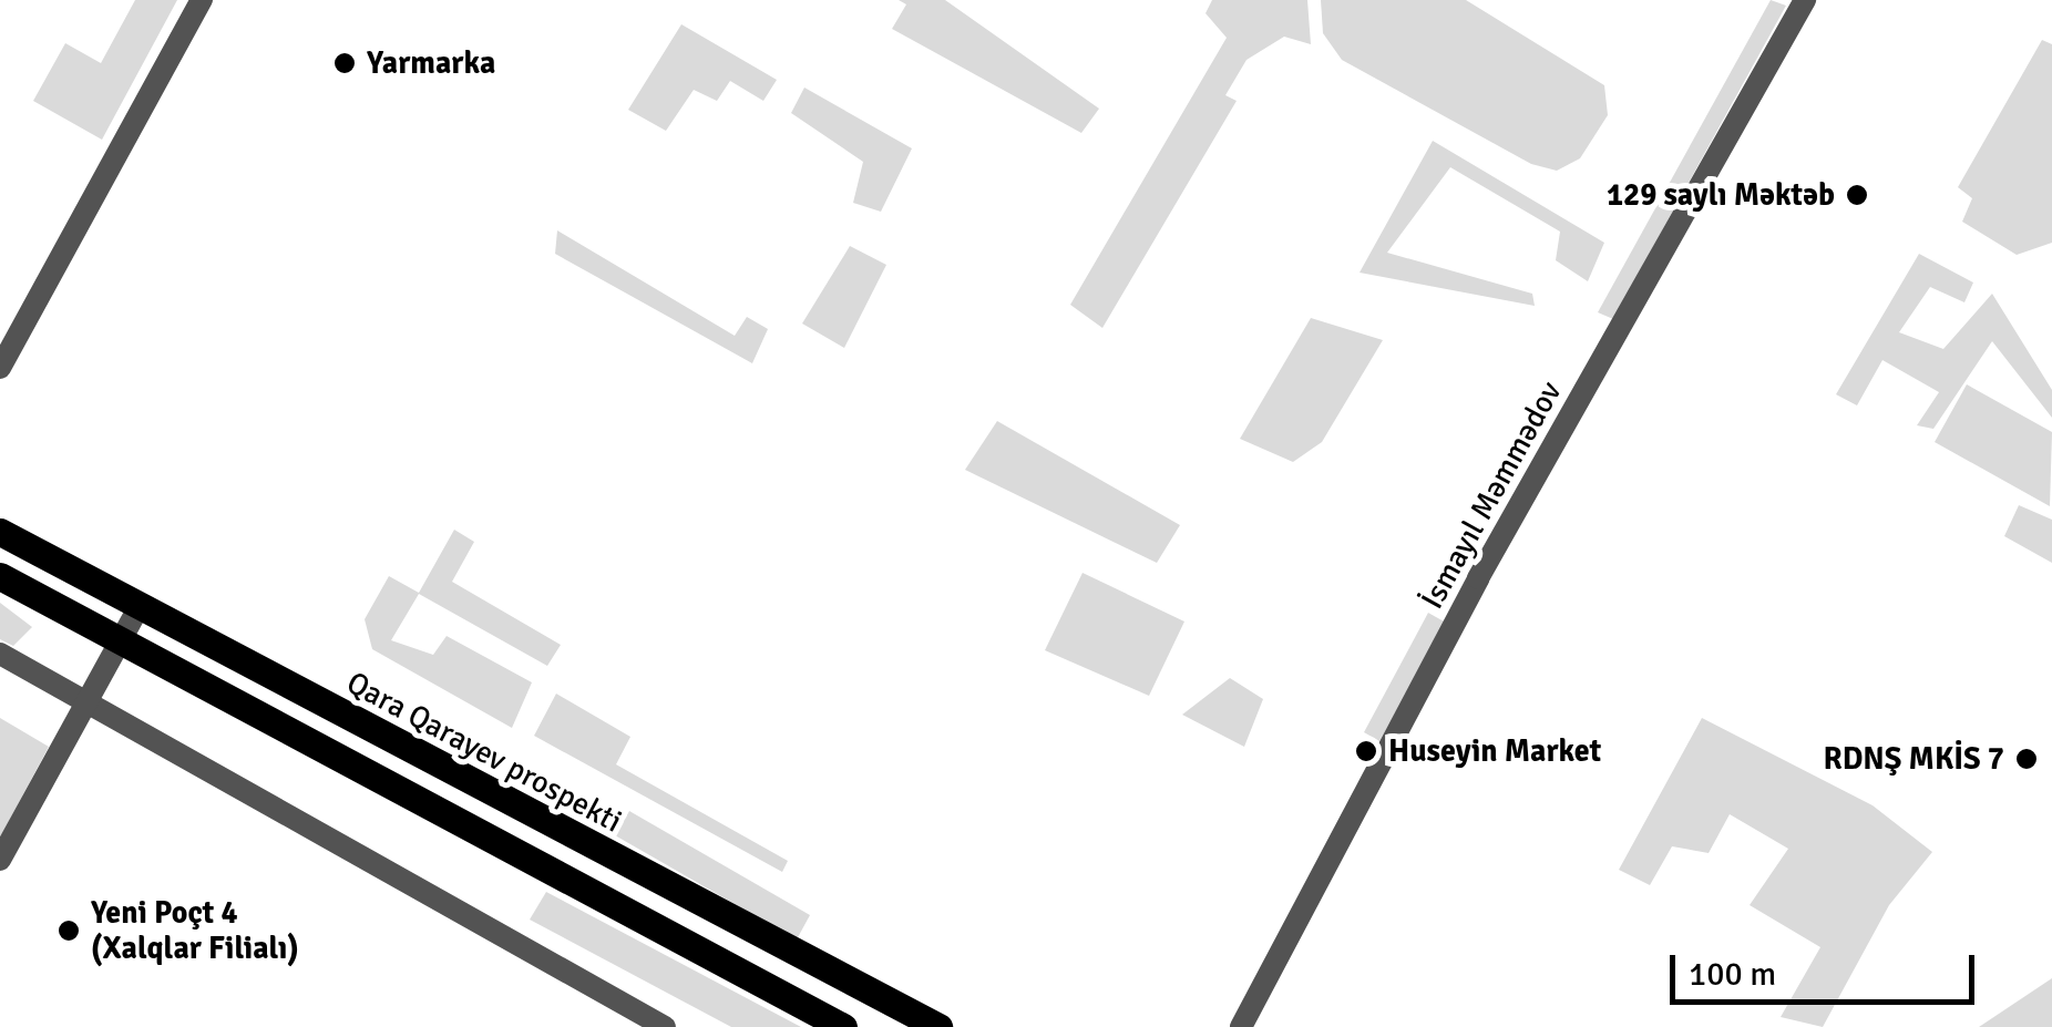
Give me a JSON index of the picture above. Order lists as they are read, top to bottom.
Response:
{
  "streets": {
    "main road": ["Qara Qarayev prospekti"],
    "street": ["İsmayıl Məmmədov"]
  },
  "places": [
    "Yarmarka",
    "129 saylı Məktəb",
    "Huseyin Market",
    "RDNŞ MKİS 7",
    "Yeni Poçt 4 (Xalqlar Filialı)"
  ],
  "scale_bar": "100 m"
}
